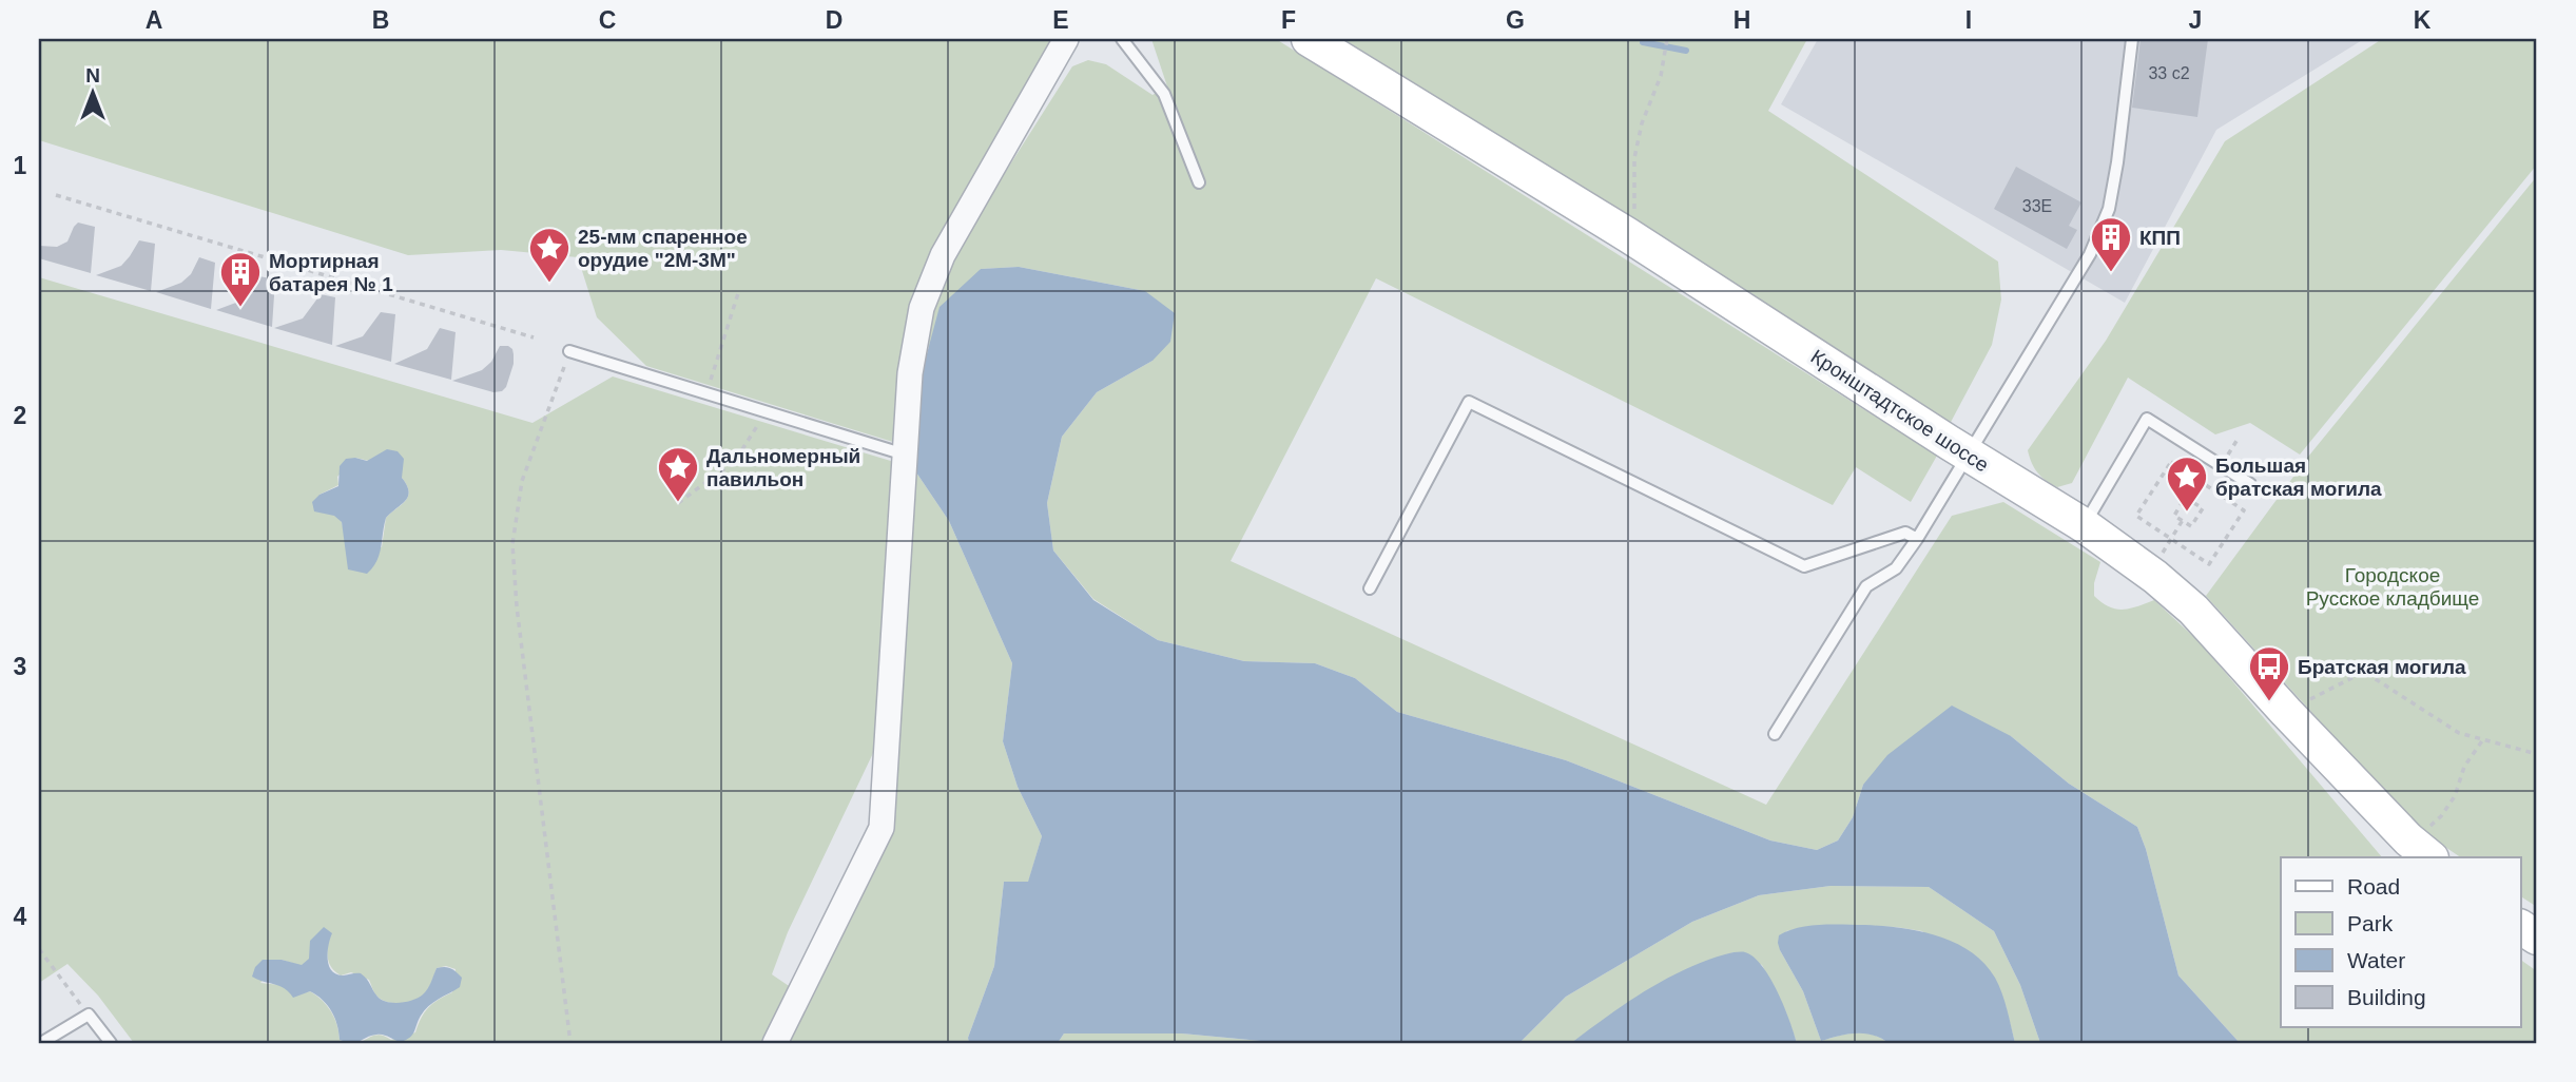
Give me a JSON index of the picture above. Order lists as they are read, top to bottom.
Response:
{
  "streets": {
    "street": ["Кронштадтское шоссе"]
  },
  "parks": ["Городское Русское кладбище"],
  "places": {
    "building": ["КПП", "Мортирная батарея № 1"],
    "place": ["25-мм спаренное орудие \"2М-3М\"", "Дальномерный павильон", "Большая братская могила"],
    "bus stop": ["Братская могила"]
  },
  "house_numbers": ["33 с2", "33Е"],
  "legend": [
    "Road",
    "Park",
    "Water",
    "Building"
  ],
  "north": "top",
  "grid": {
    "columns": [
      "A",
      "B",
      "C",
      "D",
      "E",
      "F",
      "G",
      "H",
      "I",
      "J",
      "K"
    ],
    "rows": [
      "1",
      "2",
      "3",
      "4"
    ]
  }
}
